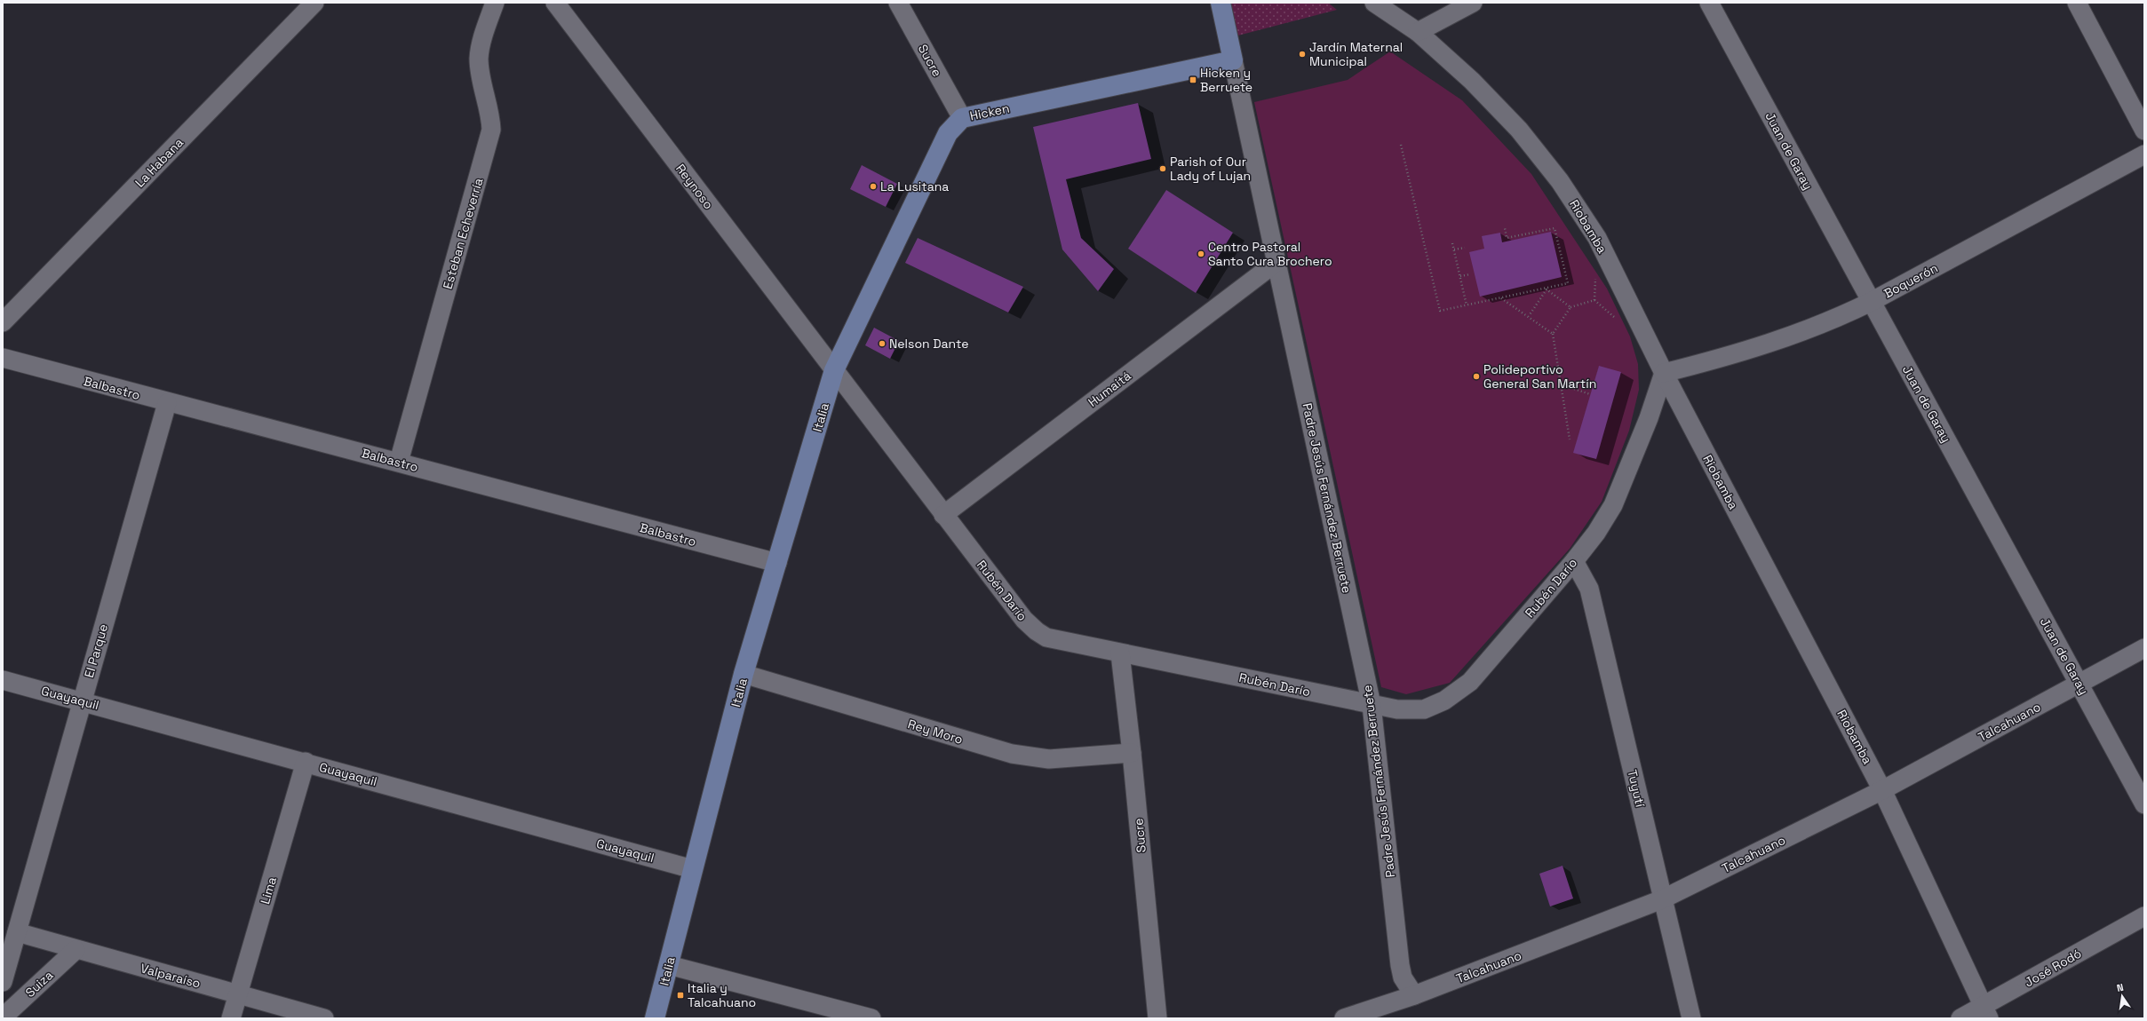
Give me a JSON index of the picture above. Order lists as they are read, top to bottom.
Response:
{
  "streets": {
    "street": [
      "Sucre",
      "Hicken",
      "Juan de Garay",
      "La Habana",
      "Reynoso",
      "Riobamba",
      "Esteban Echeverría",
      "Boquerón",
      "Balbastro",
      "Humaitá",
      "Italia",
      "Padre Jesús Fernández Berruete",
      "Rubén Darío",
      "El Parque",
      "Guayaquil",
      "Talcahuano",
      "Rey Moro",
      "Tuyutí",
      "Lima",
      "José Rodó",
      "Valparaíso",
      "Suiza"
    ]
  },
  "crossings": [
    ["Sucre", "Hicken"],
    ["Sucre", "Rubén Darío"],
    ["Sucre", "Rey Moro"],
    ["Hicken", "Reynoso"],
    ["Hicken", "Italia"],
    ["Hicken", "Padre Jesús Fernández Berruete"],
    ["Hicken", "Rubén Darío"],
    ["Juan de Garay", "Boquerón"],
    ["Juan de Garay", "Talcahuano"],
    ["Reynoso", "Italia"],
    ["Reynoso", "Rubén Darío"],
    ["Riobamba", "Boquerón"],
    ["Riobamba", "Rubén Darío"],
    ["Riobamba", "Talcahuano"],
    ["Riobamba", "José Rodó"],
    ["Esteban Echeverría", "Balbastro"],
    ["Boquerón", "Rubén Darío"],
    ["Balbastro", "Italia"],
    ["Balbastro", "El Parque"],
    ["Humaitá", "Padre Jesús Fernández Berruete"],
    ["Humaitá", "Rubén Darío"],
    ["Italia", "Rubén Darío"],
    ["Italia", "Guayaquil"],
    ["Italia", "Rey Moro"],
    ["Padre Jesús Fernández Berruete", "Rubén Darío"],
    ["Padre Jesús Fernández Berruete", "Talcahuano"],
    ["Rubén Darío", "Tuyutí"],
    ["El Parque", "Guayaquil"],
    ["El Parque", "Valparaíso"],
    ["Guayaquil", "Lima"],
    ["Talcahuano", "Tuyutí"],
    ["Lima", "Valparaíso"],
    ["Valparaíso", "Suiza"]
  ],
  "places": {
    "other": [
      "Jardín Maternal Municipal",
      "Parish of Our Lady of Lujan",
      "La Lusitana",
      "Centro Pastoral Santo Cura Brochero",
      "Nelson Dante",
      "Polideportivo General San Martín"
    ],
    "transit": ["Hicken y Berruete", "Italia y Talcahuano"]
  },
  "north": "top"
}
